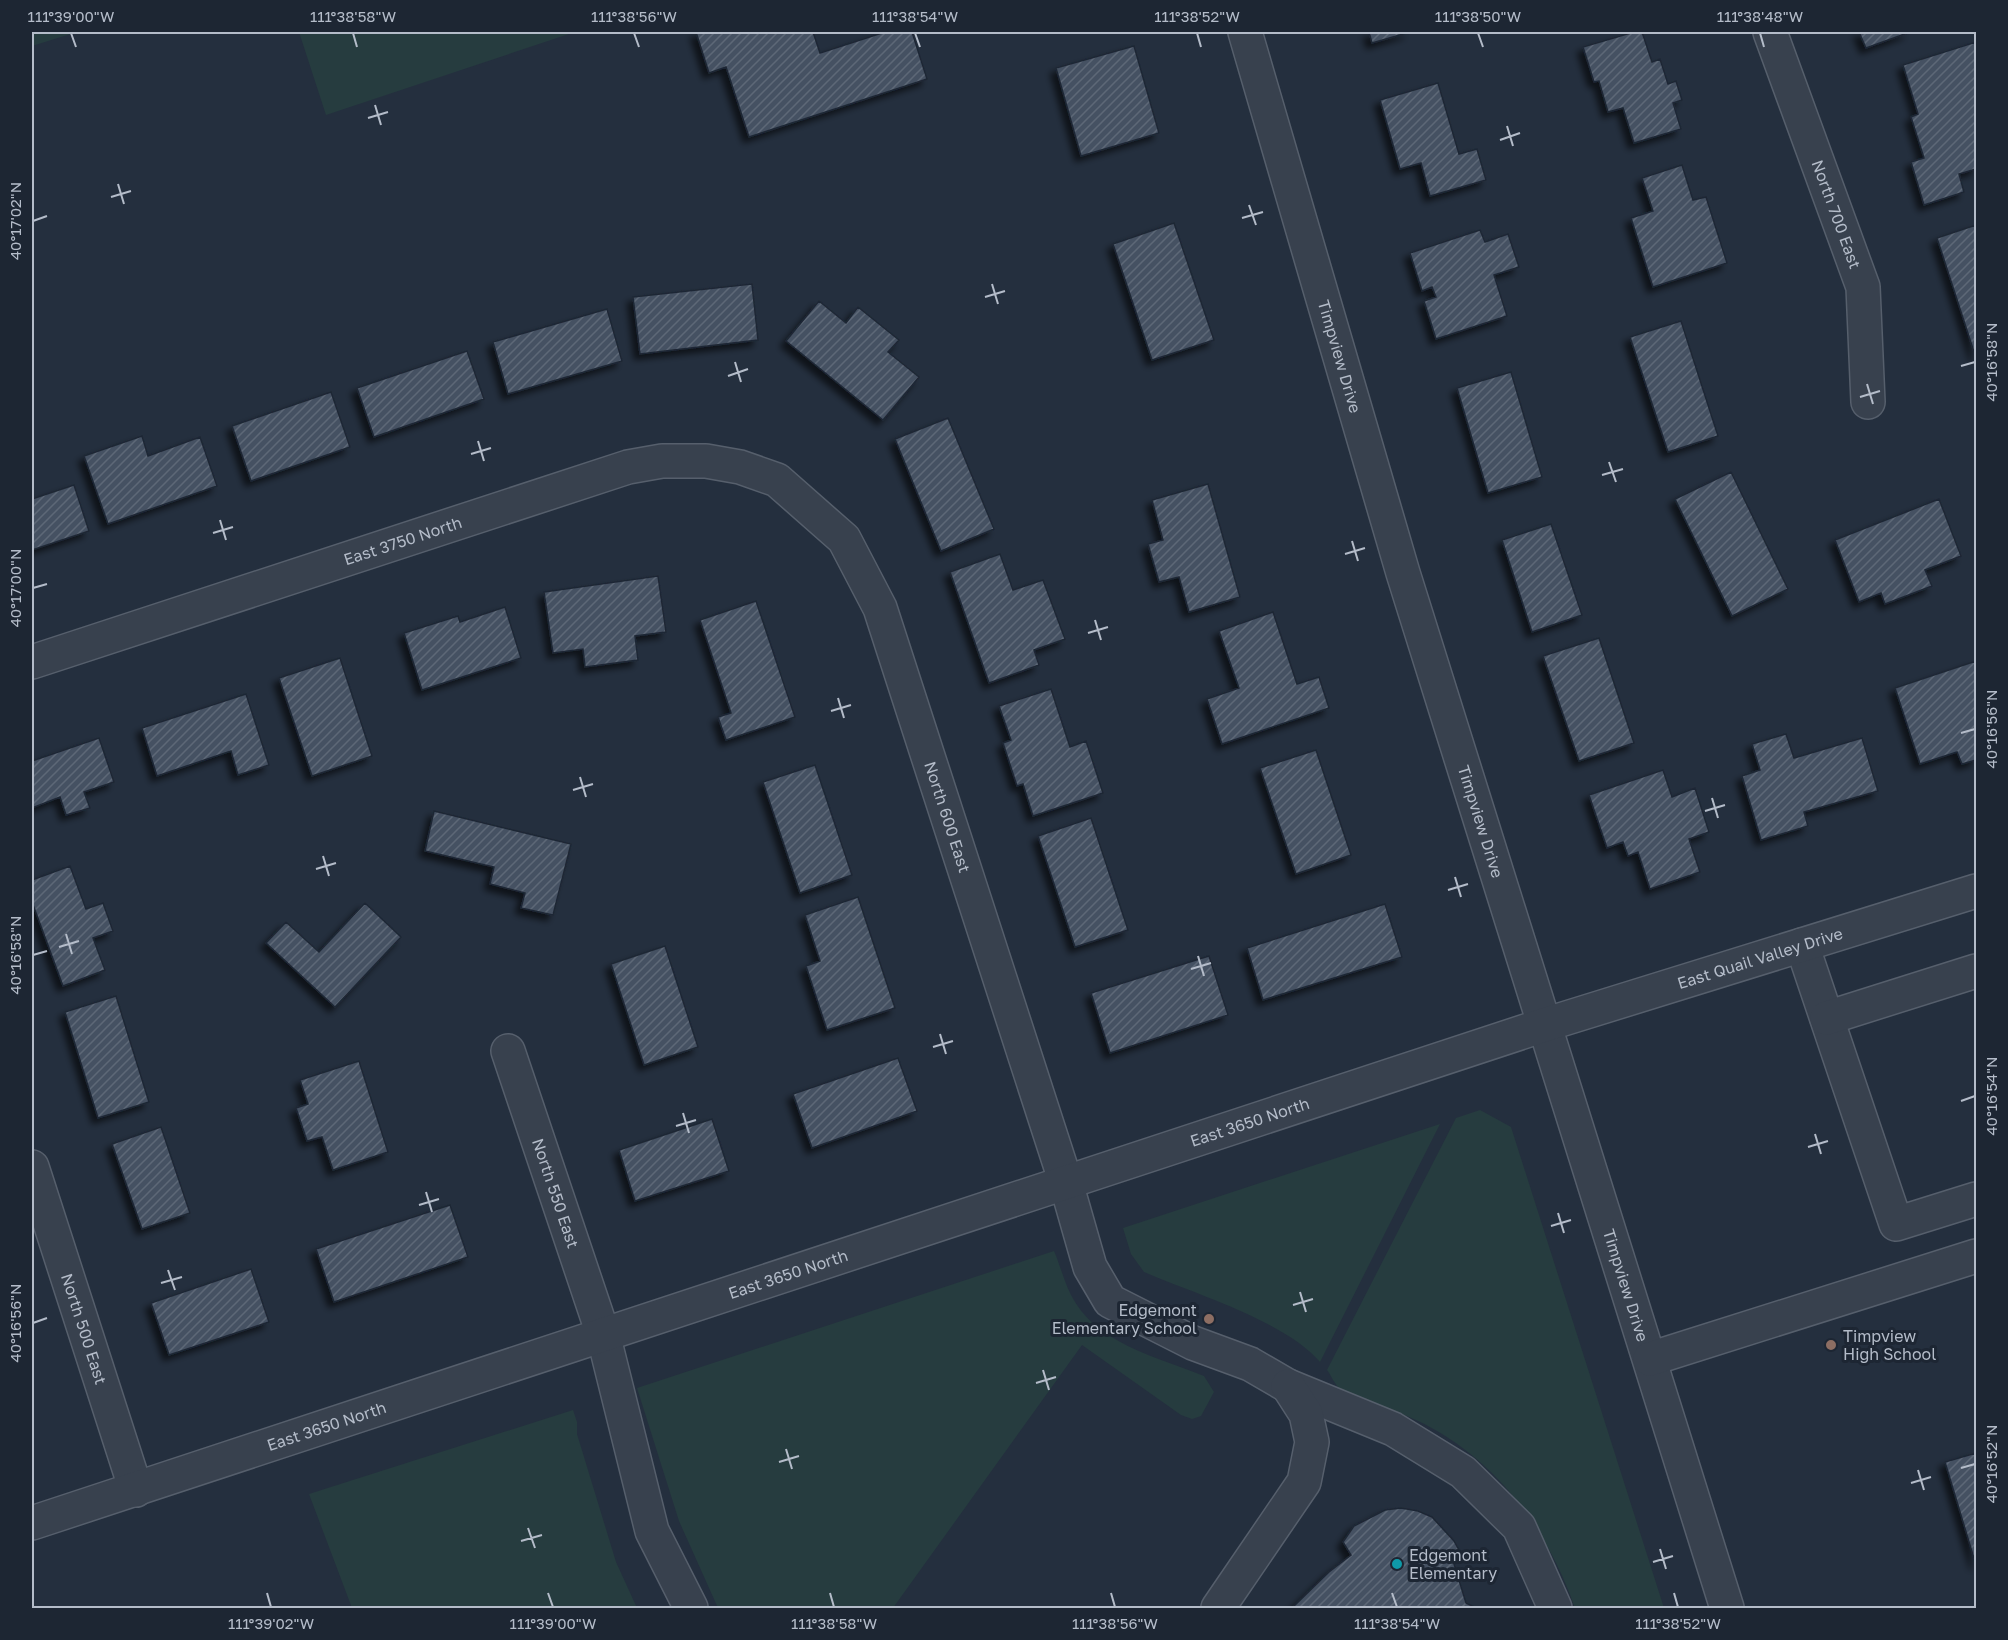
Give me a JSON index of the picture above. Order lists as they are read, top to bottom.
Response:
{
  "streets": {
    "street": [
      "North 700 East",
      "Timpview Drive",
      "East 3750 North",
      "North 600 East",
      "East Quail Valley Drive",
      "East 3650 North",
      "North 550 East",
      "North 500 East"
    ]
  },
  "crossings": [
    ["Timpview Drive", "East Quail Valley Drive"],
    ["Timpview Drive", "East 3650 North"],
    ["East 3750 North", "North 600 East"],
    ["North 600 East", "East 3650 North"],
    ["East Quail Valley Drive", "East 3650 North"],
    ["East 3650 North", "North 550 East"],
    ["East 3650 North", "North 500 East"]
  ],
  "places": ["Edgemont Elementary School", "Timpview High School", "Edgemont Elementary"],
  "coordinates": [
    "111°39'00\"W",
    "111°38'58\"W",
    "111°38'56\"W",
    "111°38'54\"W",
    "111°38'52\"W",
    "111°38'50\"W",
    "111°38'48\"W",
    "40°17'02\"N",
    "40°16'58\"N",
    "40°17'00\"N",
    "40°16'56\"N",
    "40°16'54\"N",
    "40°16'52\"N",
    "111°39'02\"W"
  ]
}
